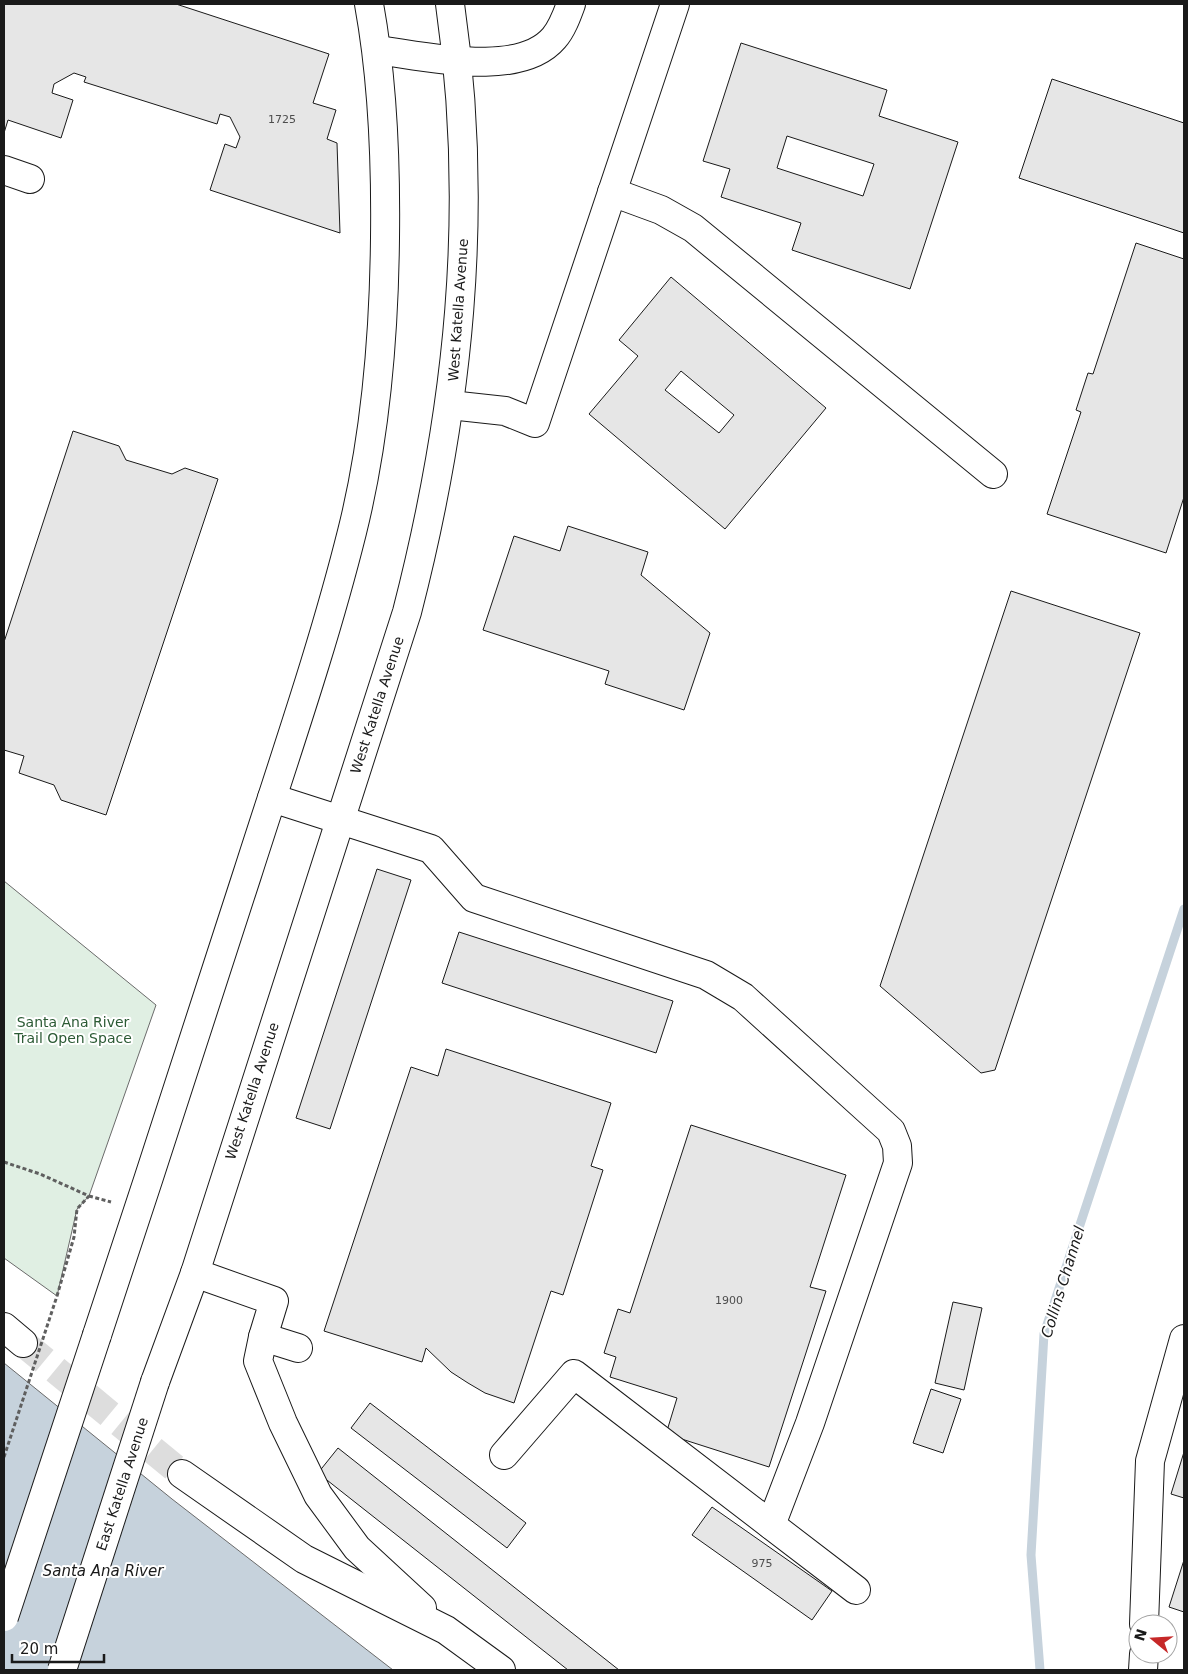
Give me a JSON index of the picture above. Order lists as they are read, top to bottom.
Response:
{
  "streets": {
    "main road": ["West Katella Avenue", "East Katella Avenue"]
  },
  "crossings": [
    ["West Katella Avenue", "East Katella Avenue"]
  ],
  "water": ["Collins Channel", "Santa Ana River"],
  "parks": ["Santa Ana River Trail Open Space"],
  "house_numbers": ["1725", "1900", "975"],
  "scale_bar": "20 m",
  "north": "left"
}
